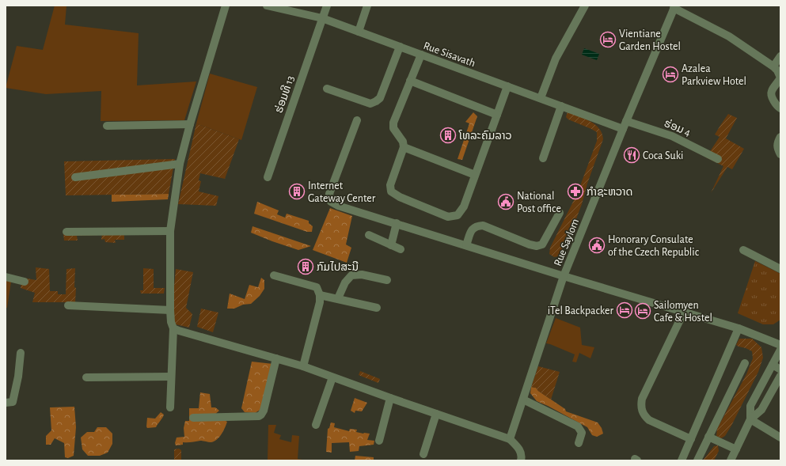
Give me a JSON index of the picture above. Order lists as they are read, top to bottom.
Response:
{
  "streets": {
    "street": [
      "Rue Sisavath",
      "ຮ່ອມທີ 13",
      "ຮ່ອມ 4",
      "Rue Saylom"
    ]
  },
  "crossings": [
    ["Rue Sisavath", "ຮ່ອມທີ 13"],
    ["Rue Sisavath", "ຮ່ອມ 4"],
    ["Rue Sisavath", "Rue Saylom"],
    ["ຮ່ອມ 4", "Rue Saylom"]
  ],
  "places": {
    "hotel": [
      "Vientiane Garden Hostel",
      "Azalea Parkview Hotel",
      "iTel Backpacker",
      "Sailomyen Cafe & Hostel"
    ],
    "building": ["ໂທລະຄົມລາວ", "Internet Gateway Center", "ກົມໄປສະນີ"],
    "restaurant": ["Coca Suki"],
    "pharmacy": ["ກໍາຊະຫວາດ"],
    "public building": ["National Post office", "Honorary Consulate of the Czech Republic"]
  }
}
